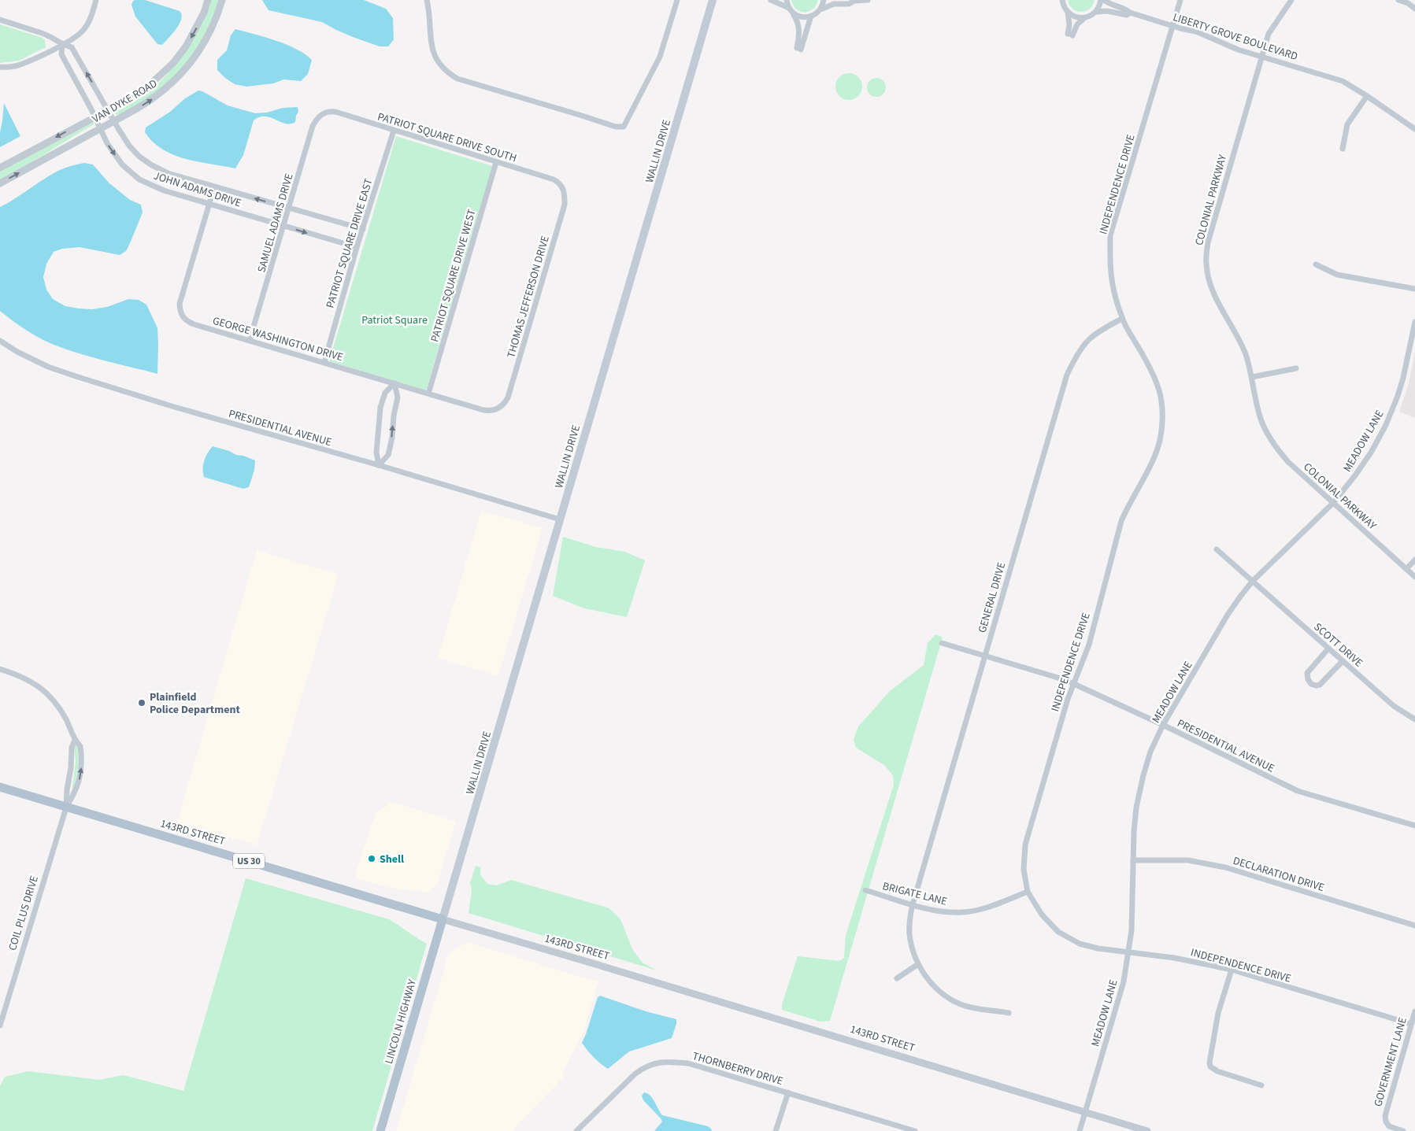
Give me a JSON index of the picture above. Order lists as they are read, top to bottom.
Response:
{
  "streets": {
    "main road": [
      "WALLIN DRIVE",
      "143RD STREET",
      "US 30",
      "LINCOLN HIGHWAY"
    ],
    "street": [
      "LIBERTY GROVE BOULEVARD",
      "VAN DYKE ROAD",
      "PATRIOT SQUARE DRIVE SOUTH",
      "INDEPENDENCE DRIVE",
      "JOHN ADAMS DRIVE",
      "COLONIAL PARKWAY",
      "SAMUEL ADAMS DRIVE",
      "PATRIOT SQUARE DRIVE EAST",
      "PATRIOT SQUARE DRIVE WEST",
      "THOMAS JEFFERSON DRIVE",
      "GEORGE WASHINGTON DRIVE",
      "PRESIDENTIAL AVENUE",
      "MEADOW LANE",
      "GENERAL DRIVE",
      "SCOTT DRIVE",
      "DECLARATION DRIVE",
      "BRIGATE LANE",
      "COIL PLUS DRIVE",
      "GOVERNMENT LANE",
      "THORNBERRY DRIVE"
    ]
  },
  "crossings": [
    ["LIBERTY GROVE BOULEVARD", "INDEPENDENCE DRIVE"],
    ["LIBERTY GROVE BOULEVARD", "COLONIAL PARKWAY"],
    ["VAN DYKE ROAD", "JOHN ADAMS DRIVE"],
    ["PATRIOT SQUARE DRIVE SOUTH", "SAMUEL ADAMS DRIVE"],
    ["PATRIOT SQUARE DRIVE SOUTH", "PATRIOT SQUARE DRIVE EAST"],
    ["PATRIOT SQUARE DRIVE SOUTH", "PATRIOT SQUARE DRIVE WEST"],
    ["PATRIOT SQUARE DRIVE SOUTH", "THOMAS JEFFERSON DRIVE"],
    ["WALLIN DRIVE", "PRESIDENTIAL AVENUE"],
    ["WALLIN DRIVE", "143RD STREET"],
    ["WALLIN DRIVE", "LINCOLN HIGHWAY"],
    ["INDEPENDENCE DRIVE", "PRESIDENTIAL AVENUE"],
    ["INDEPENDENCE DRIVE", "MEADOW LANE"],
    ["INDEPENDENCE DRIVE", "GENERAL DRIVE"],
    ["INDEPENDENCE DRIVE", "BRIGATE LANE"],
    ["INDEPENDENCE DRIVE", "GOVERNMENT LANE"],
    ["JOHN ADAMS DRIVE", "SAMUEL ADAMS DRIVE"],
    ["JOHN ADAMS DRIVE", "PATRIOT SQUARE DRIVE EAST"],
    ["JOHN ADAMS DRIVE", "GEORGE WASHINGTON DRIVE"],
    ["COLONIAL PARKWAY", "MEADOW LANE"],
    ["SAMUEL ADAMS DRIVE", "GEORGE WASHINGTON DRIVE"],
    ["PATRIOT SQUARE DRIVE EAST", "GEORGE WASHINGTON DRIVE"],
    ["PATRIOT SQUARE DRIVE WEST", "GEORGE WASHINGTON DRIVE"],
    ["THOMAS JEFFERSON DRIVE", "GEORGE WASHINGTON DRIVE"],
    ["PRESIDENTIAL AVENUE", "MEADOW LANE"],
    ["PRESIDENTIAL AVENUE", "GENERAL DRIVE"],
    ["MEADOW LANE", "SCOTT DRIVE"],
    ["MEADOW LANE", "143RD STREET"],
    ["MEADOW LANE", "DECLARATION DRIVE"],
    ["GENERAL DRIVE", "BRIGATE LANE"],
    ["143RD STREET", "COIL PLUS DRIVE"],
    ["143RD STREET", "LINCOLN HIGHWAY"]
  ],
  "parks": ["Patriot Square"],
  "places": ["Plainfield Police Department", "Shell"]
}
